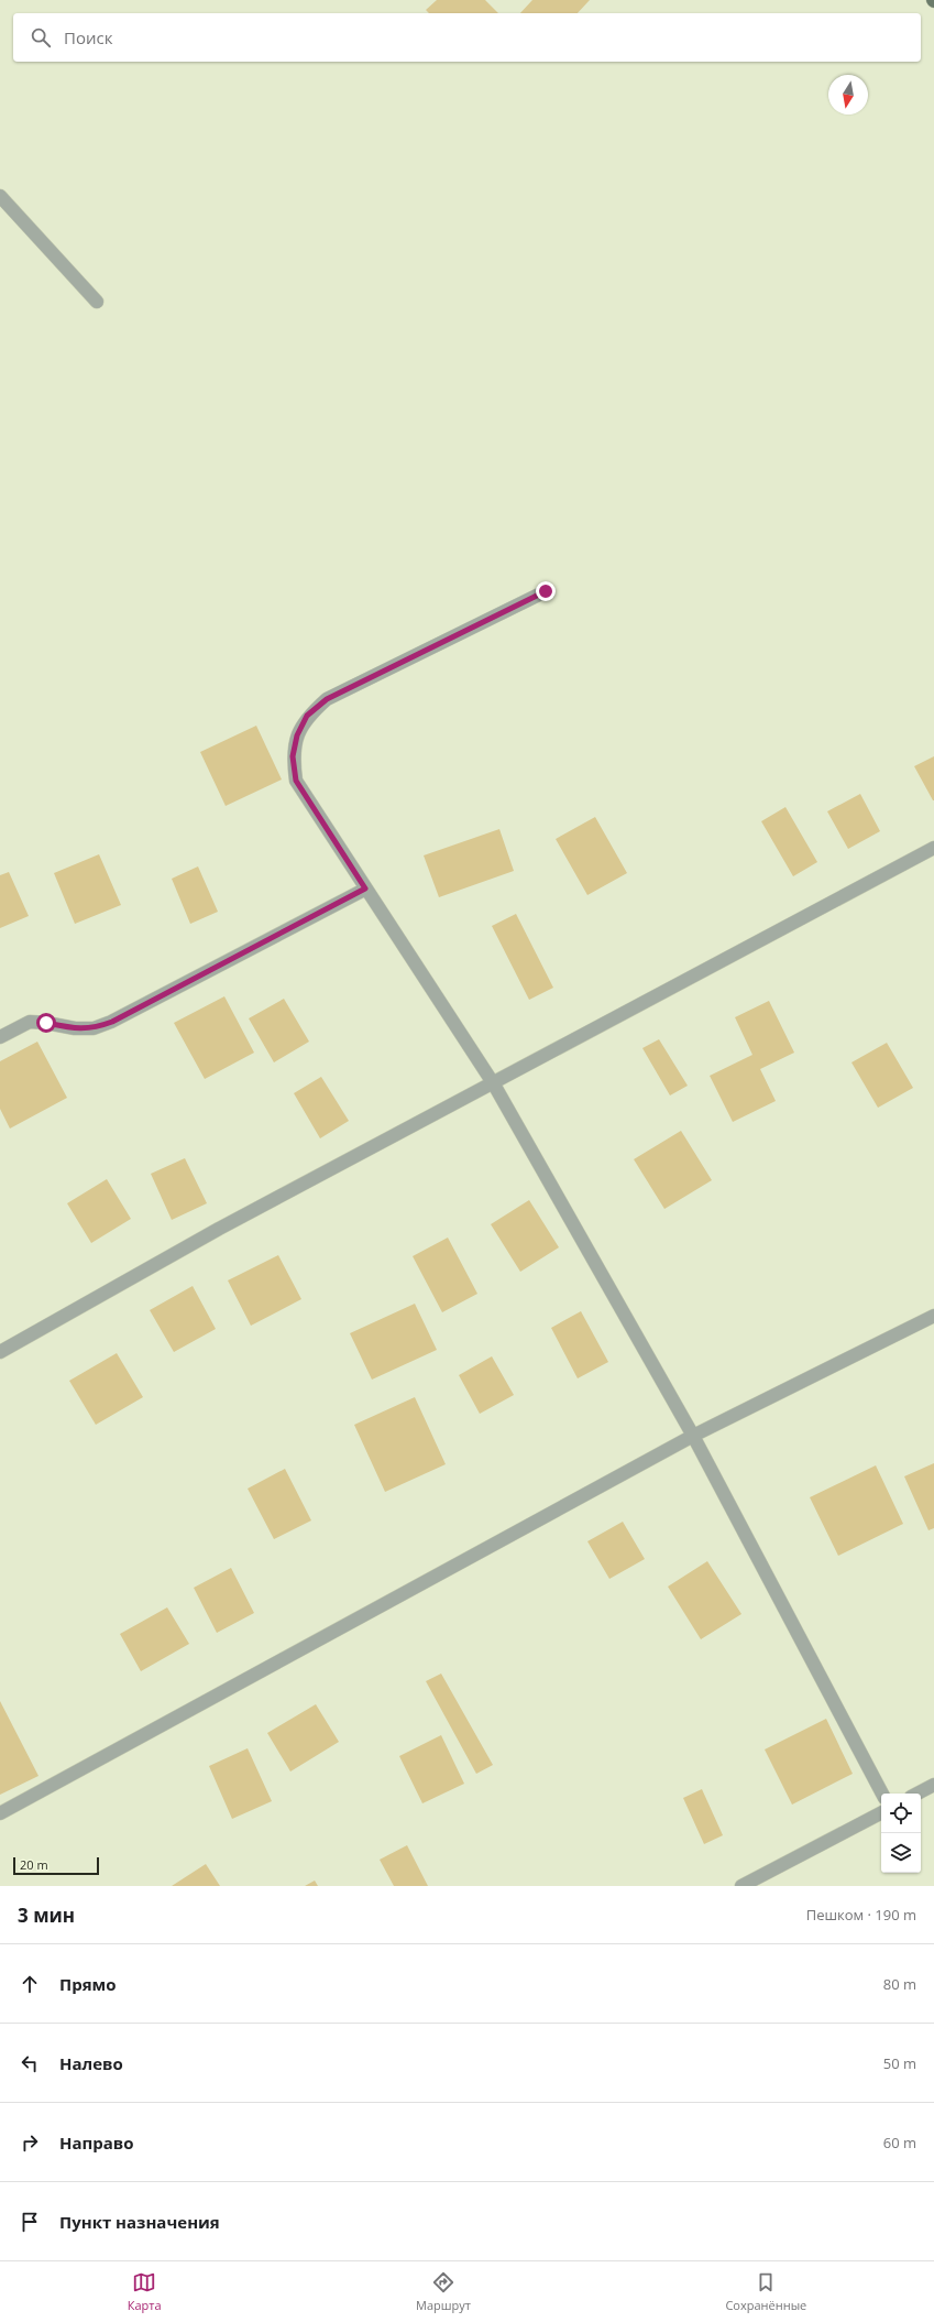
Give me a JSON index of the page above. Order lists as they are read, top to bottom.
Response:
{
  "scale_bar": "20 m",
  "north": "bottom",
  "page": {
    "search": "Поиск",
    "scale": "20 m",
    "heading": ["3 мин", "Пешком · 190 m"],
    "list": [
      ["Прямо", "80 m"],
      ["Налево", "50 m"],
      ["Направо", "60 m"],
      "Пункт назначения"
    ],
    "nav": ["Карта", "Маршрут", "Сохранённые"]
  }
}
